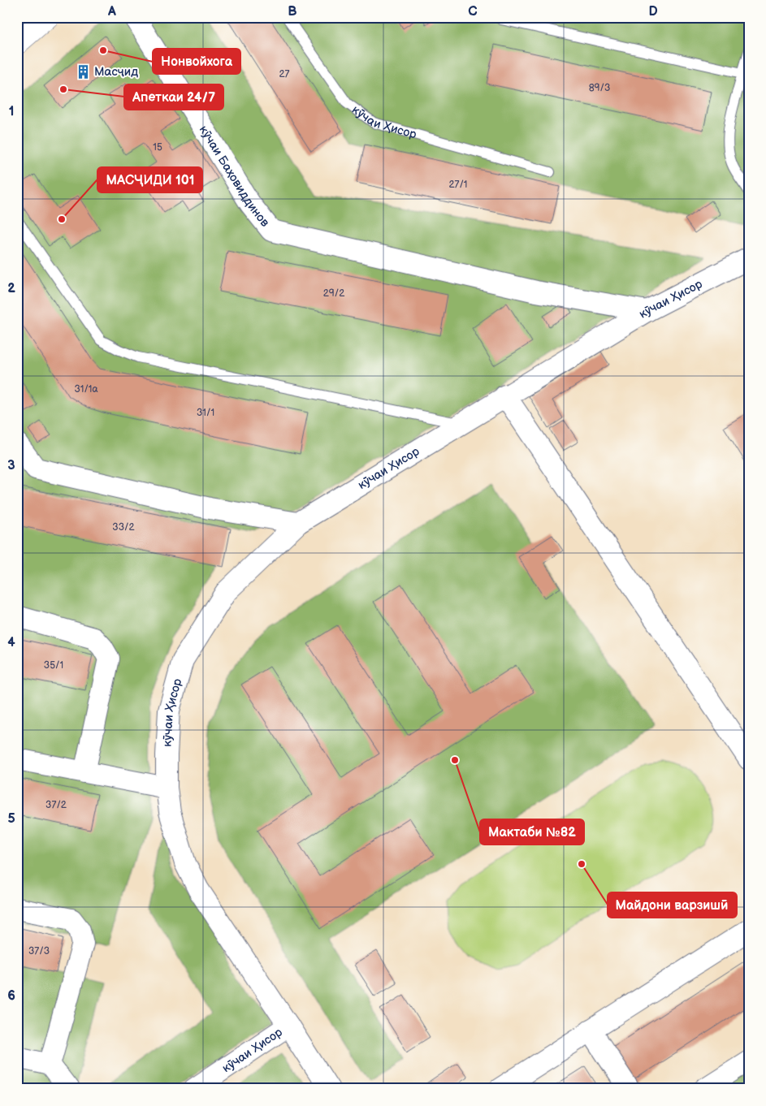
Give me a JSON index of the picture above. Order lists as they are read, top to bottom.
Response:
{
  "streets": {
    "street": ["кӯчаи Ҳисор", "кӯчаи Баҳовиддинов"]
  },
  "crossings": [
    ["кӯчаи Ҳисор", "кӯчаи Баҳовиддинов"]
  ],
  "places": {
    "other": [
      "Нонвойхога",
      "Апеткаи 24/7",
      "МАСҶИДИ 101",
      "Мактаби №82",
      "Майдони варзишӣ"
    ],
    "building": ["Масҷид"]
  },
  "house_numbers": [
    "27",
    "89/3",
    "15",
    "27/1",
    "29/2",
    "31/1а",
    "31/1",
    "33/2",
    "35/1",
    "37/2",
    "37/3"
  ],
  "grid": {
    "columns": [
      "A",
      "B",
      "C",
      "D"
    ],
    "rows": [
      "1",
      "2",
      "3",
      "4",
      "5",
      "6"
    ]
  }
}
